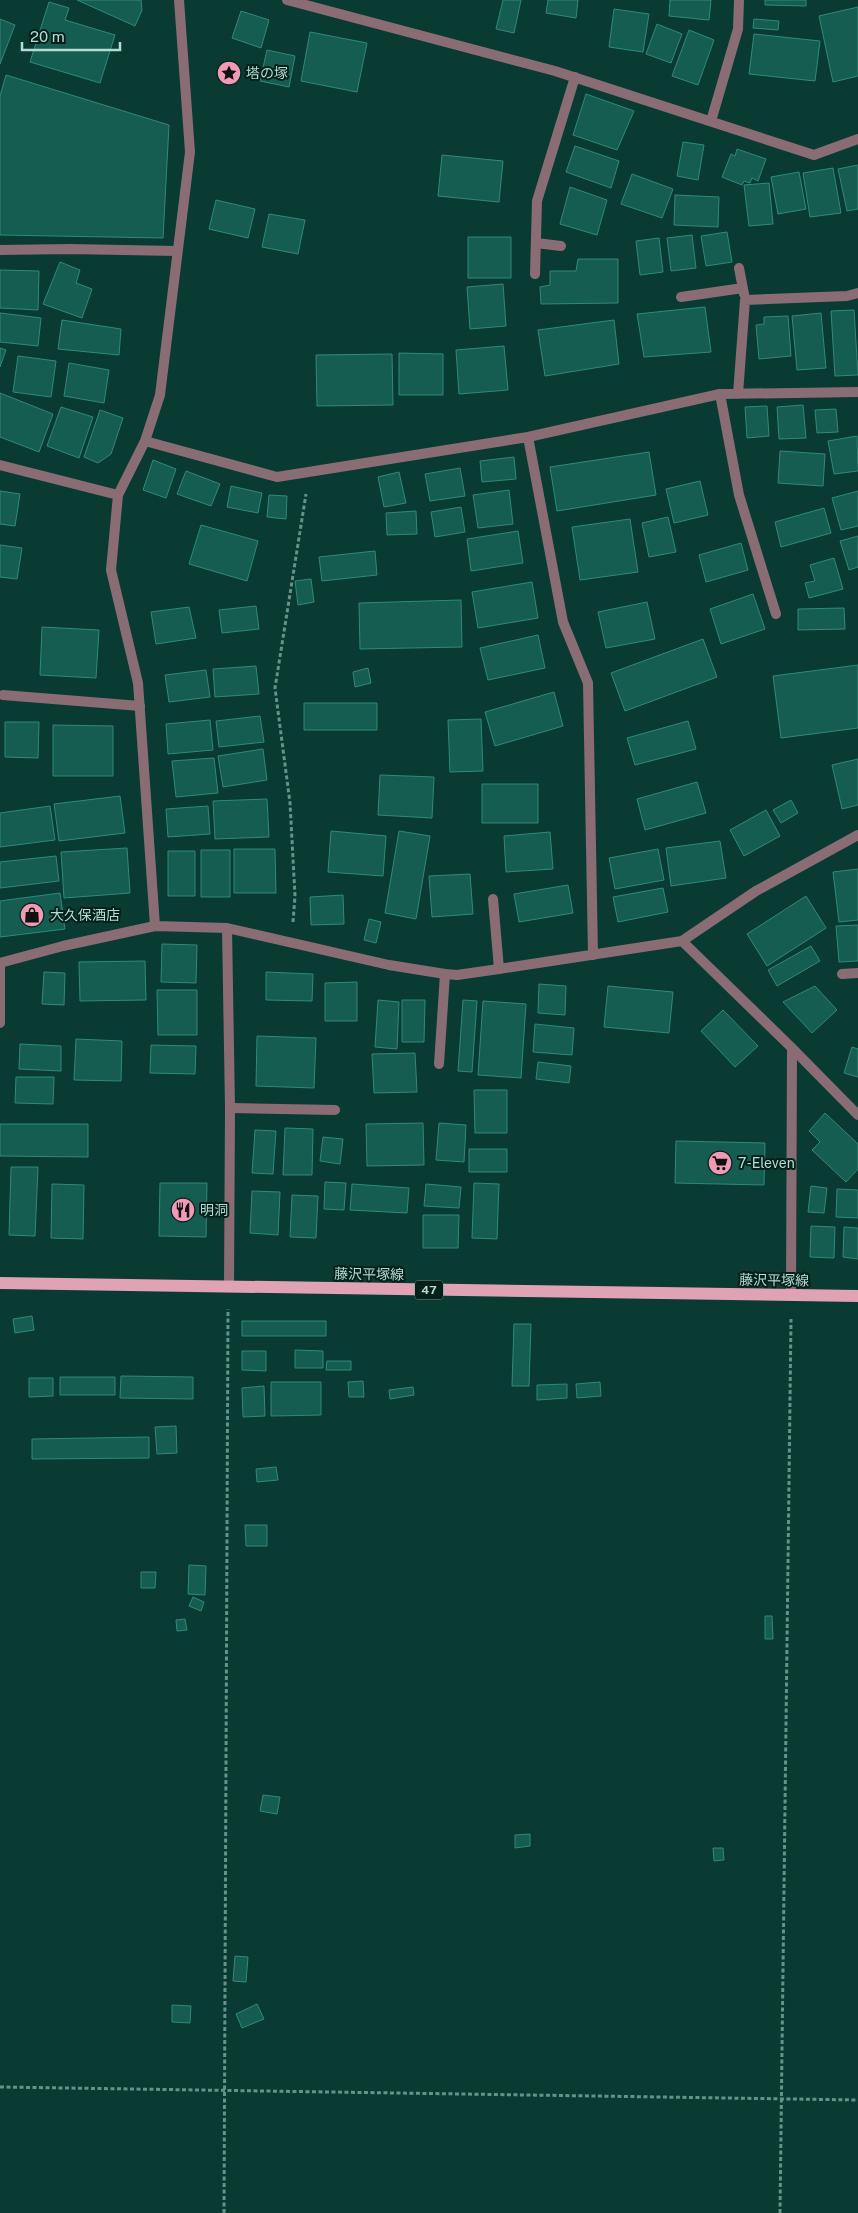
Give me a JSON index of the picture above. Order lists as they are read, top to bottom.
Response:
{
  "streets": {
    "main road": ["藤沢平塚線", "47"]
  },
  "places": {
    "place": ["塔の塚"],
    "shop": ["大久保酒店"],
    "supermarket": ["7-Eleven"],
    "restaurant": ["明洞"]
  },
  "scale_bar": "20 m"
}
